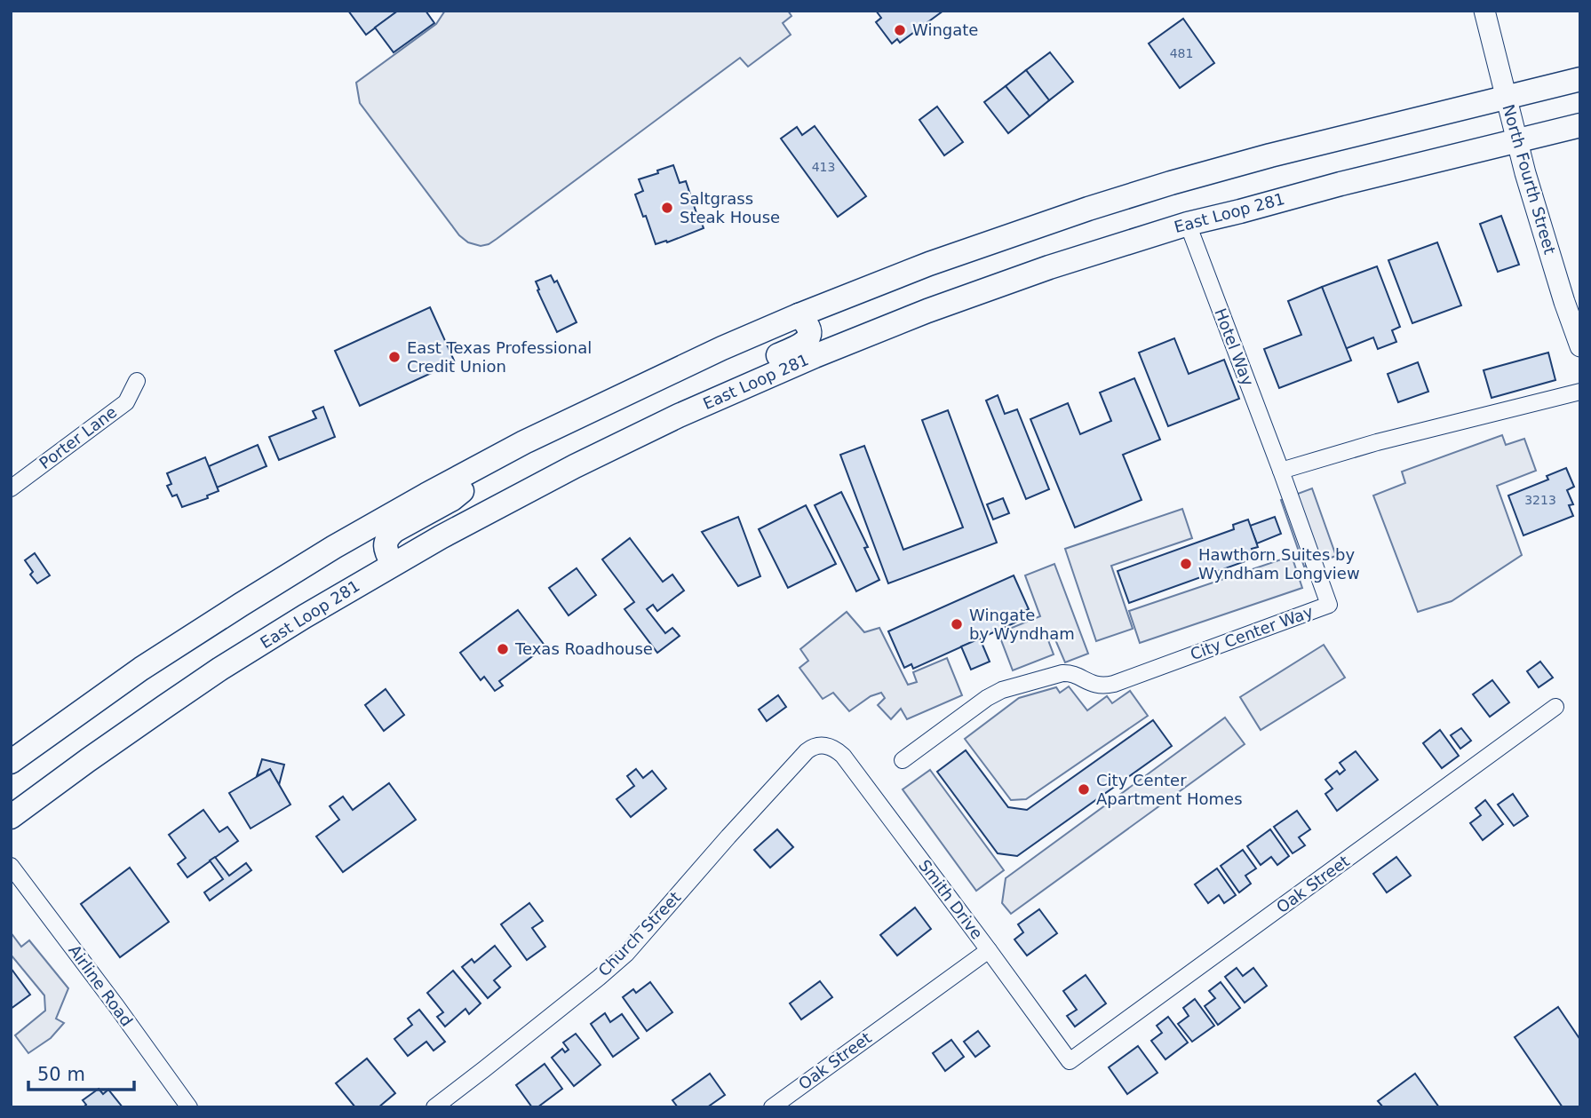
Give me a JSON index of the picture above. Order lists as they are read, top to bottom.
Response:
{
  "streets": {
    "highway": ["East Loop 281"],
    "main road": ["North Fourth Street"],
    "street": [
      "Hotel Way",
      "Porter Lane",
      "City Center Way",
      "Oak Street",
      "Smith Drive",
      "Church Street",
      "Airline Road"
    ]
  },
  "crossings": [
    ["North Fourth Street", "East Loop 281"],
    ["East Loop 281", "Hotel Way"],
    ["Hotel Way", "City Center Way"],
    ["Oak Street", "Smith Drive"],
    ["Smith Drive", "Church Street"]
  ],
  "places": [
    "Wingate",
    "Saltgrass Steak House",
    "East Texas Professional Credit Union",
    "Hawthorn Suites by Wyndham Longview",
    "Wingate by Wyndham",
    "Texas Roadhouse",
    "City Center Apartment Homes"
  ],
  "house_numbers": ["481", "413", "3213"],
  "scale_bar": "50 m"
}
